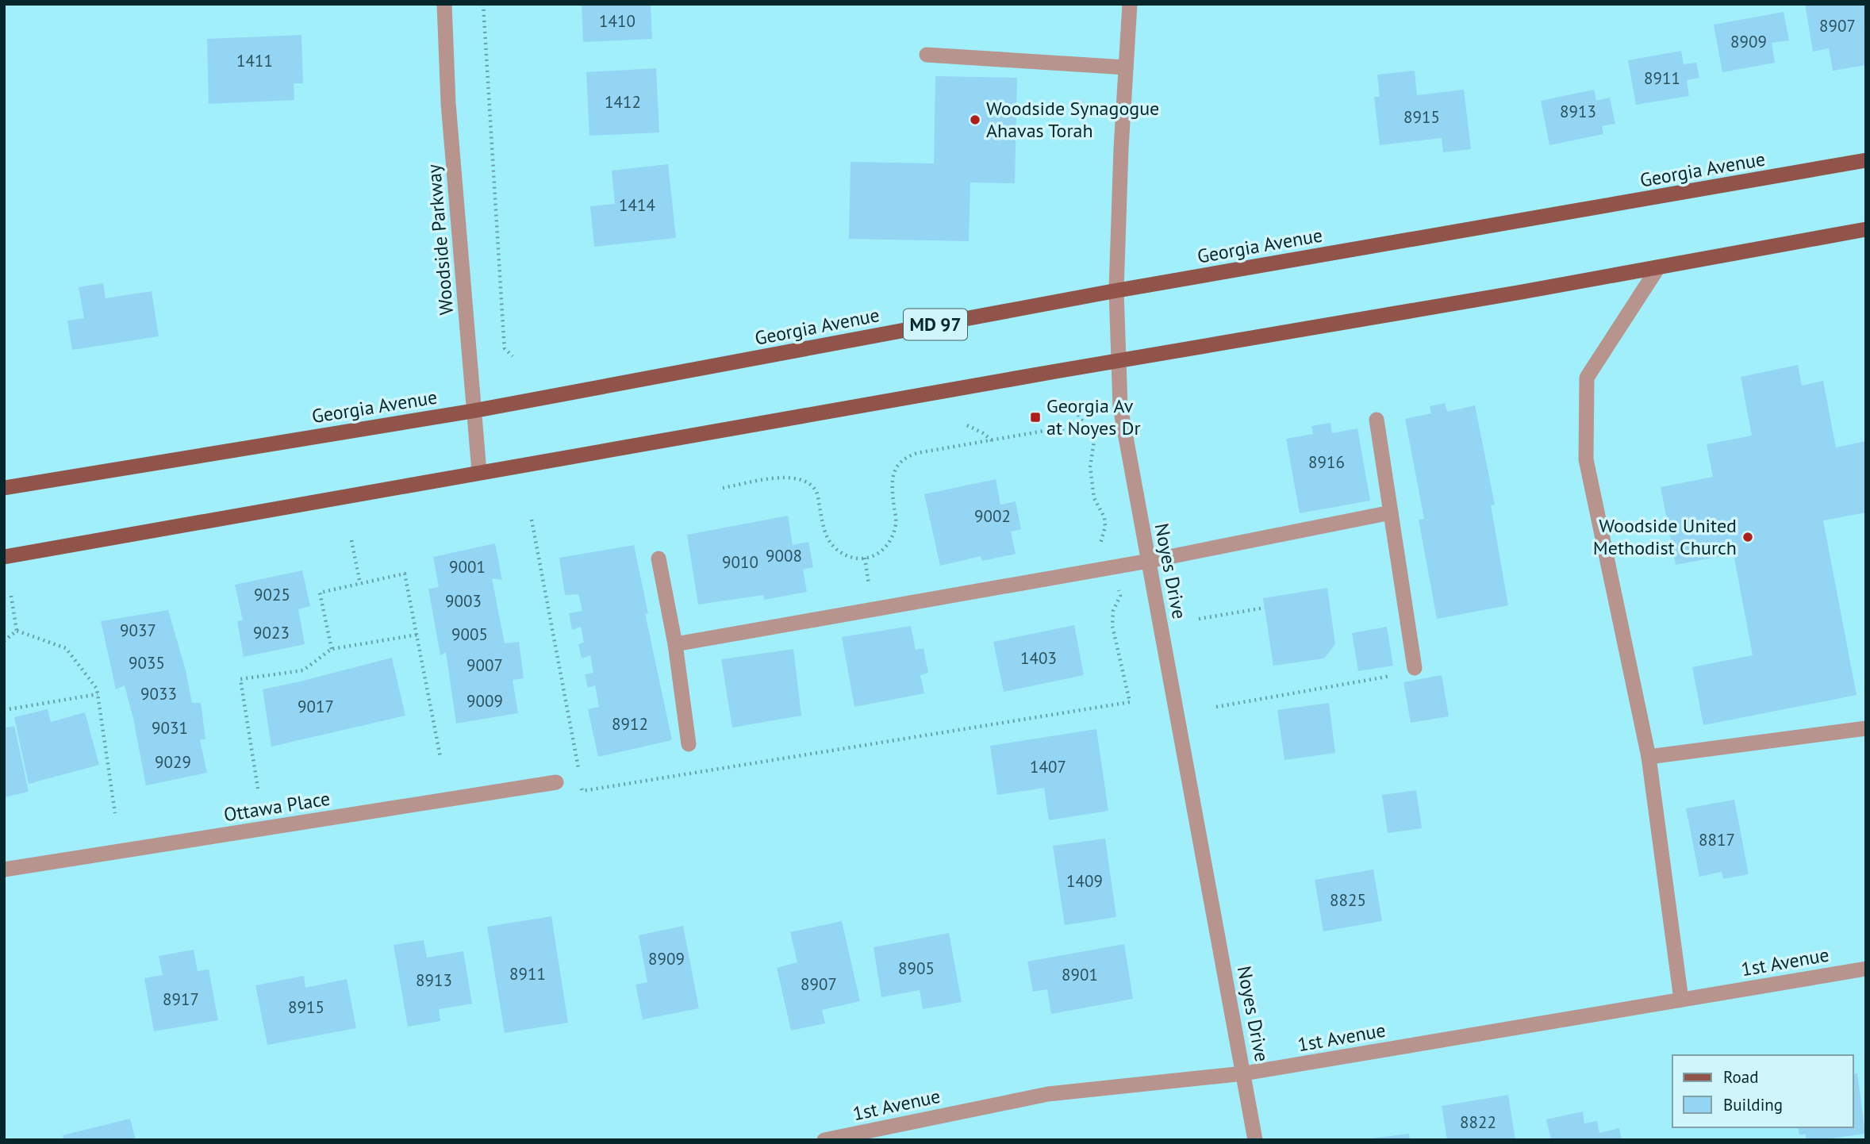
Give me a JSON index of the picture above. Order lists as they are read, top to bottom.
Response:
{
  "streets": {
    "main road": ["Georgia Avenue", "MD 97"],
    "street": [
      "Woodside Parkway",
      "Noyes Drive",
      "Ottawa Place",
      "1st Avenue"
    ]
  },
  "crossings": [
    ["Georgia Avenue", "Woodside Parkway"],
    ["Georgia Avenue", "Noyes Drive"],
    ["Noyes Drive", "1st Avenue"]
  ],
  "places": {
    "other": ["Woodside Synagogue Ahavas Torah", "Woodside United Methodist Church"],
    "transit": ["Georgia Av at Noyes Dr"]
  },
  "house_numbers": [
    "1410",
    "8907",
    "8909",
    "1411",
    "8911",
    "1412",
    "8913",
    "8915",
    "1414",
    "8916",
    "9002",
    "9008",
    "9010",
    "9001",
    "9025",
    "9003",
    "9037",
    "9023",
    "9005",
    "1403",
    "9035",
    "9007",
    "9033",
    "9009",
    "9017",
    "8912",
    "9031",
    "9029",
    "1407",
    "8817",
    "1409",
    "8825",
    "8909",
    "8905",
    "8911",
    "8901",
    "8913",
    "8907",
    "8917",
    "8915",
    "8822"
  ],
  "legend": ["Road", "Building"]
}
